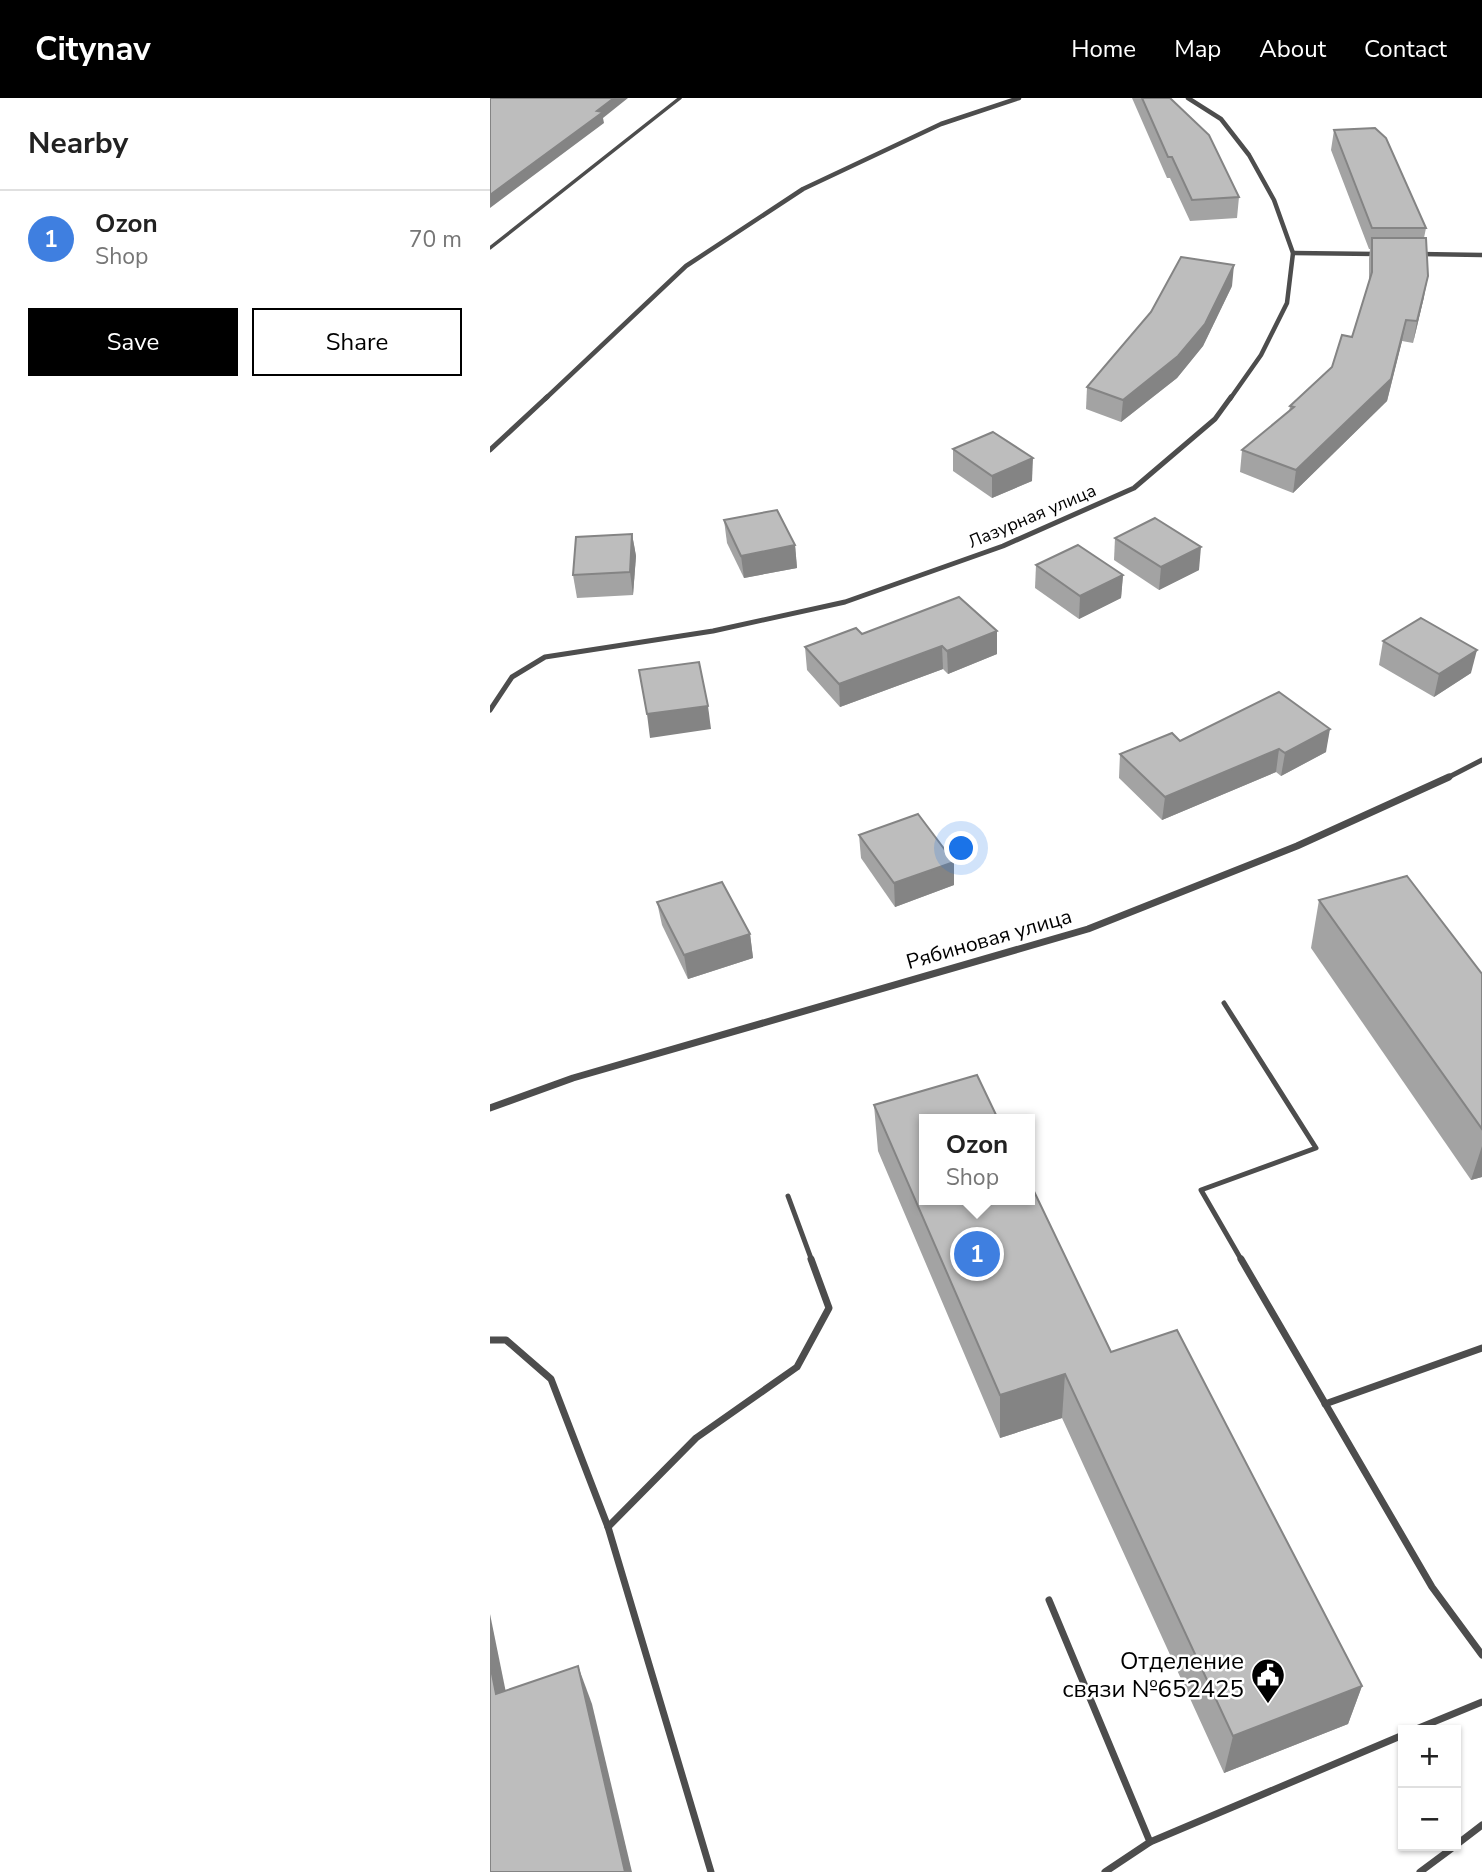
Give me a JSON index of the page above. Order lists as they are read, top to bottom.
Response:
{
  "streets": {
    "street": ["Лазурная улица", "Рябиновая улица"]
  },
  "places": {
    "public building": ["Отделение связи №652425"]
  },
  "page": {
    "header": "Citynav",
    "nav": [
      "Home",
      "Map",
      "About",
      "Contact"
    ],
    "heading": "Nearby",
    "list": [
      {
        "mark": "1",
        "name": "Ozon",
        "note": "Shop",
        "value": "70 m"
      }
    ],
    "buttons": ["Save", "Share"],
    "popup": ["Ozon", "Shop"],
    "pins": "1",
    "map_buttons": ["+", "−"]
  }
}
